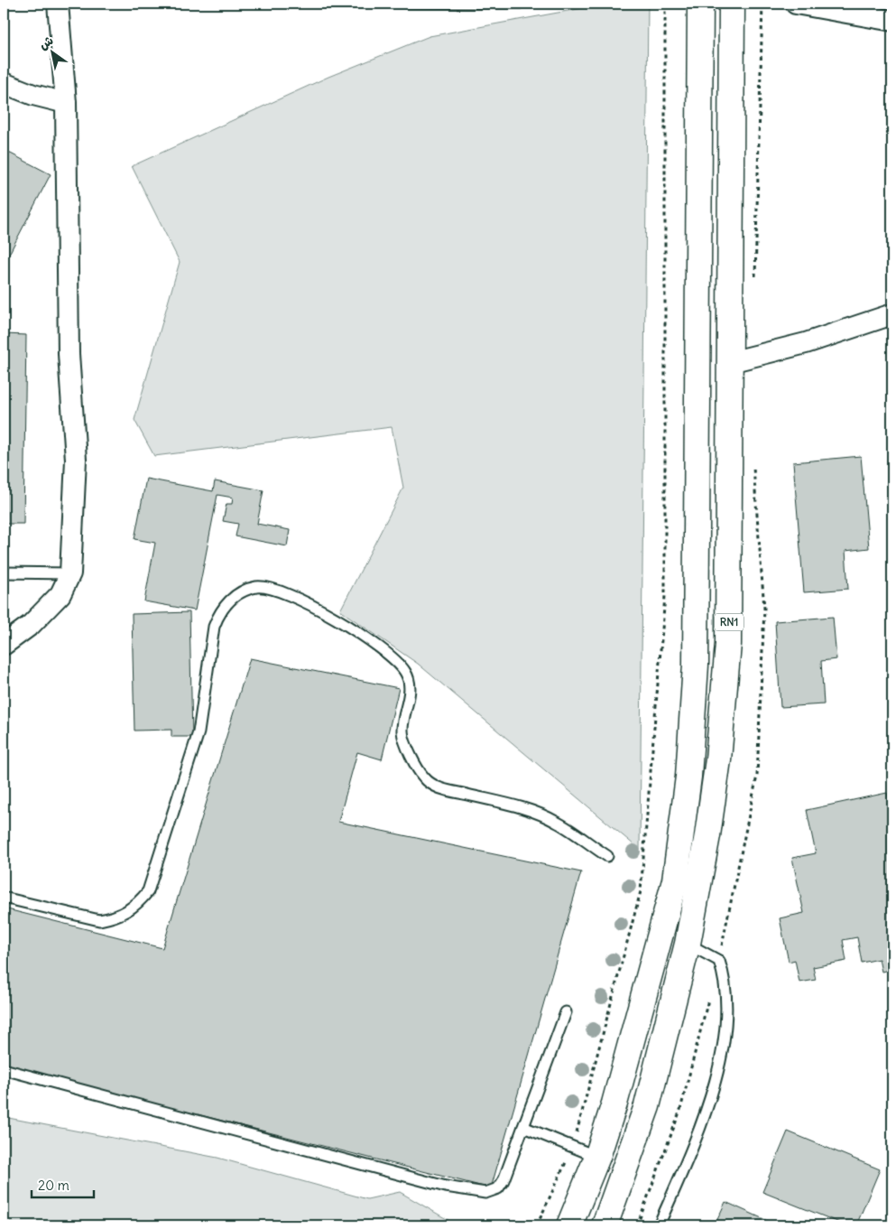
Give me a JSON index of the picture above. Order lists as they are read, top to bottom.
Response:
{
  "streets": {
    "highway": ["RN1"]
  },
  "scale_bar": "20 m",
  "north": "top left"
}
